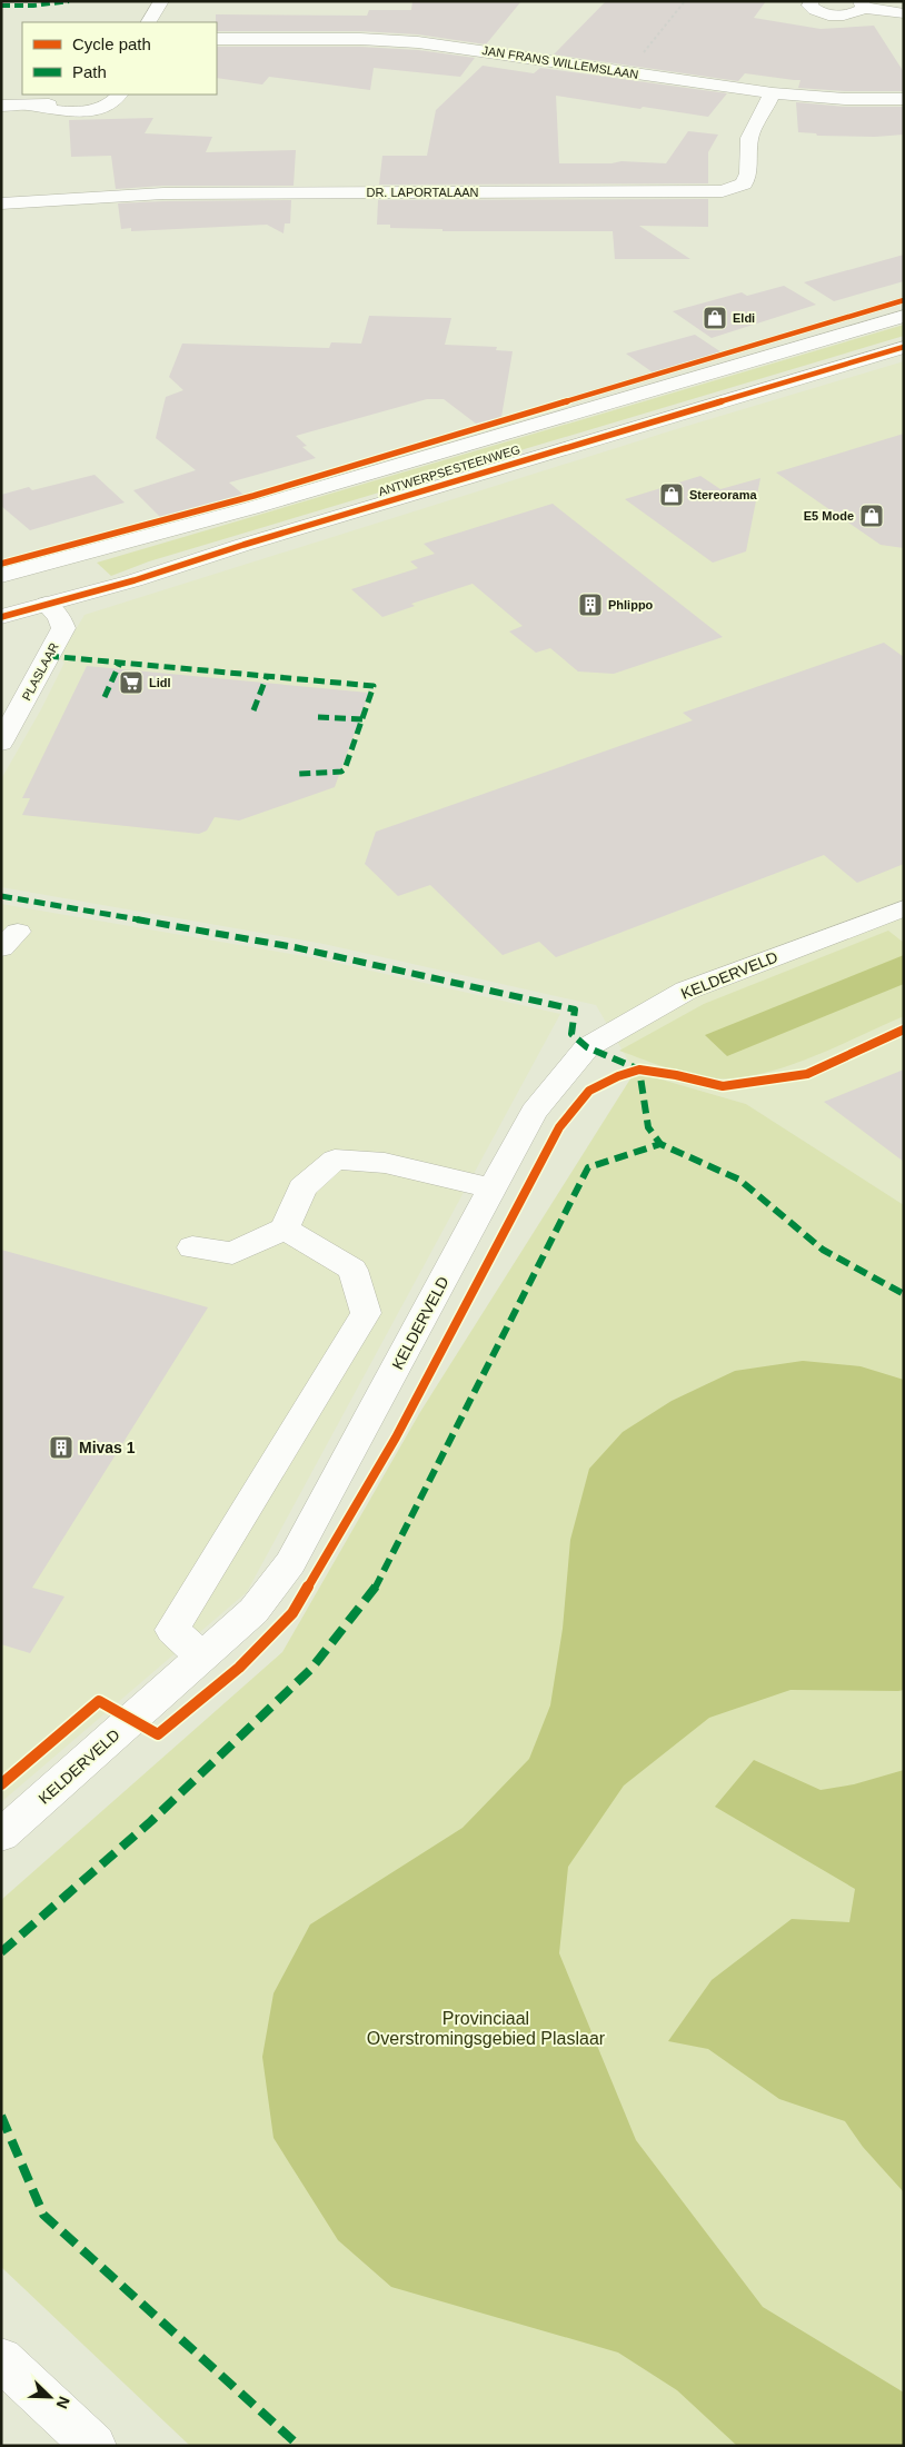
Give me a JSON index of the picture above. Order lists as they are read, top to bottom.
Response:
{
  "streets": {
    "street": [
      "JAN FRANS WILLEMSLAAN",
      "DR. LAPORTALAAN",
      "ANTWERPSESTEENWEG",
      "PLASLAAR",
      "KELDERVELD"
    ]
  },
  "crossings": [
    ["JAN FRANS WILLEMSLAAN", "DR. LAPORTALAAN"],
    ["ANTWERPSESTEENWEG", "PLASLAAR"]
  ],
  "parks": ["Provinciaal Overstromingsgebied Plaslaar"],
  "places": {
    "shop": ["Eldi", "Stereorama", "E5 Mode"],
    "building": ["Phlippo", "Mivas 1"],
    "supermarket": ["Lidl"]
  },
  "legend": ["Cycle path", "Path"],
  "north": "bottom right"
}
